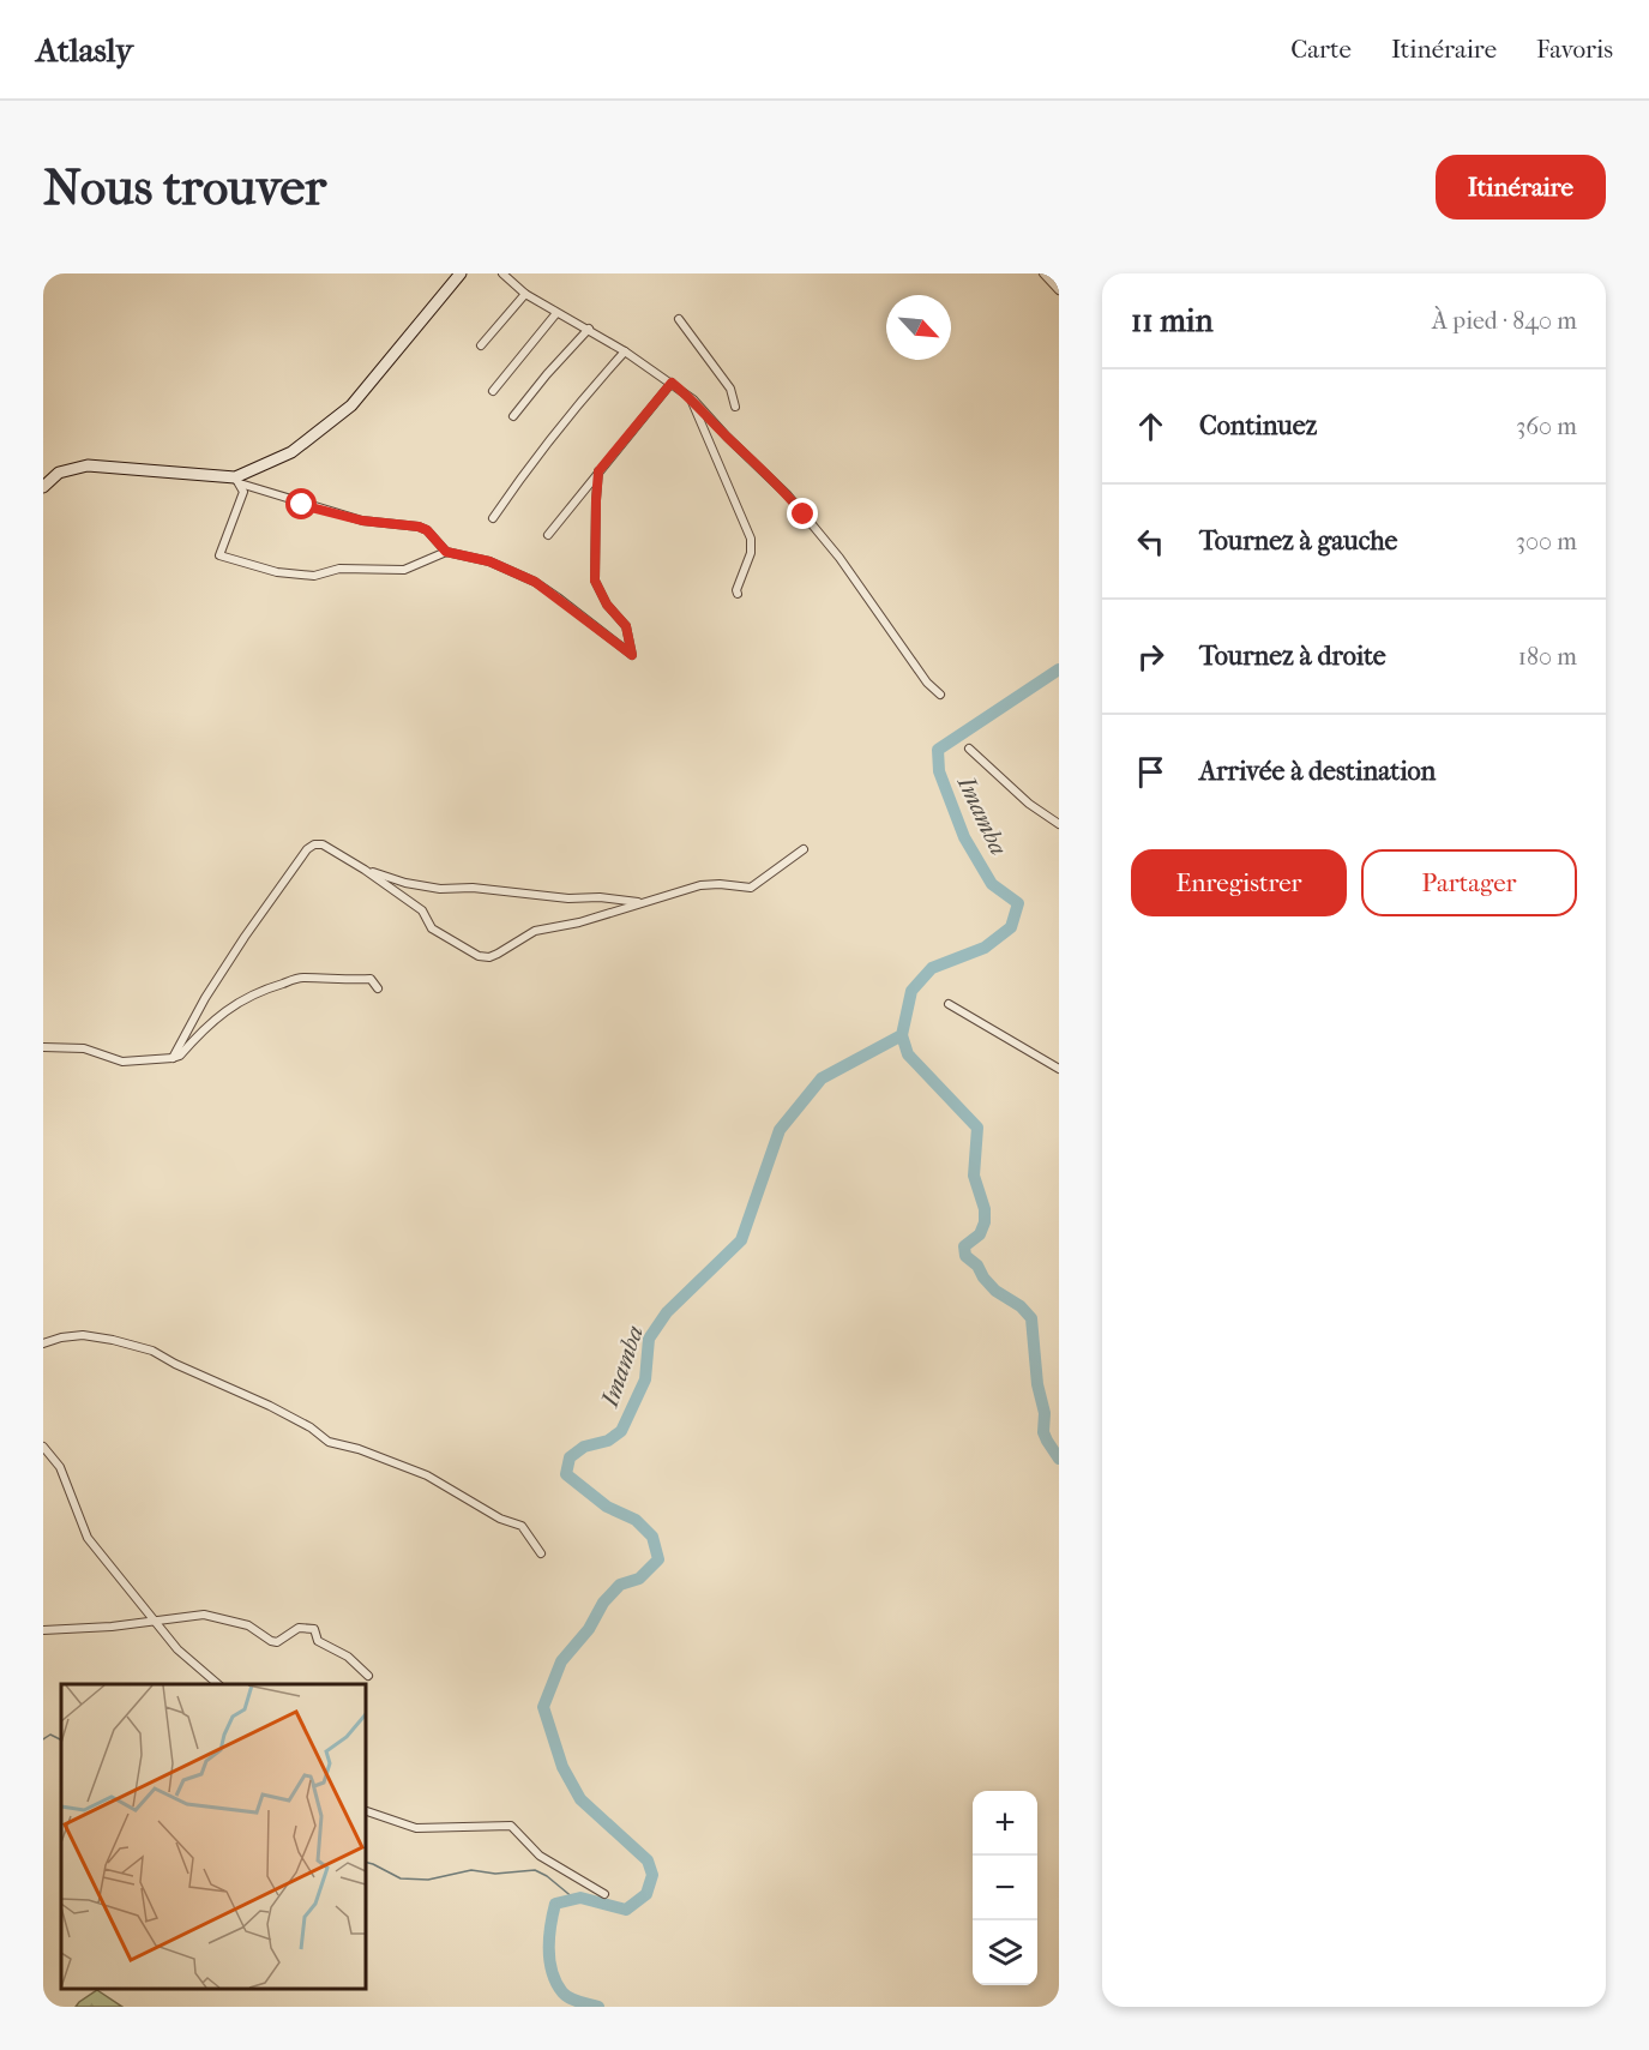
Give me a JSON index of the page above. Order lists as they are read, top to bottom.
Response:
{
  "water": ["Imamba"],
  "north": "bottom right",
  "page": {
    "header": "Atlasly",
    "nav": ["Carte", "Itinéraire", "Favoris"],
    "buttons": [
      "Itinéraire",
      ["Enregistrer", "Partager"]
    ],
    "title": "Nous trouver",
    "heading": ["11 min", "À pied · 840 m"],
    "list": [
      ["Continuez", "360 m"],
      ["Tournez à gauche", "300 m"],
      ["Tournez à droite", "180 m"],
      "Arrivée à destination"
    ],
    "map_buttons": ["+", "−"]
  }
}
